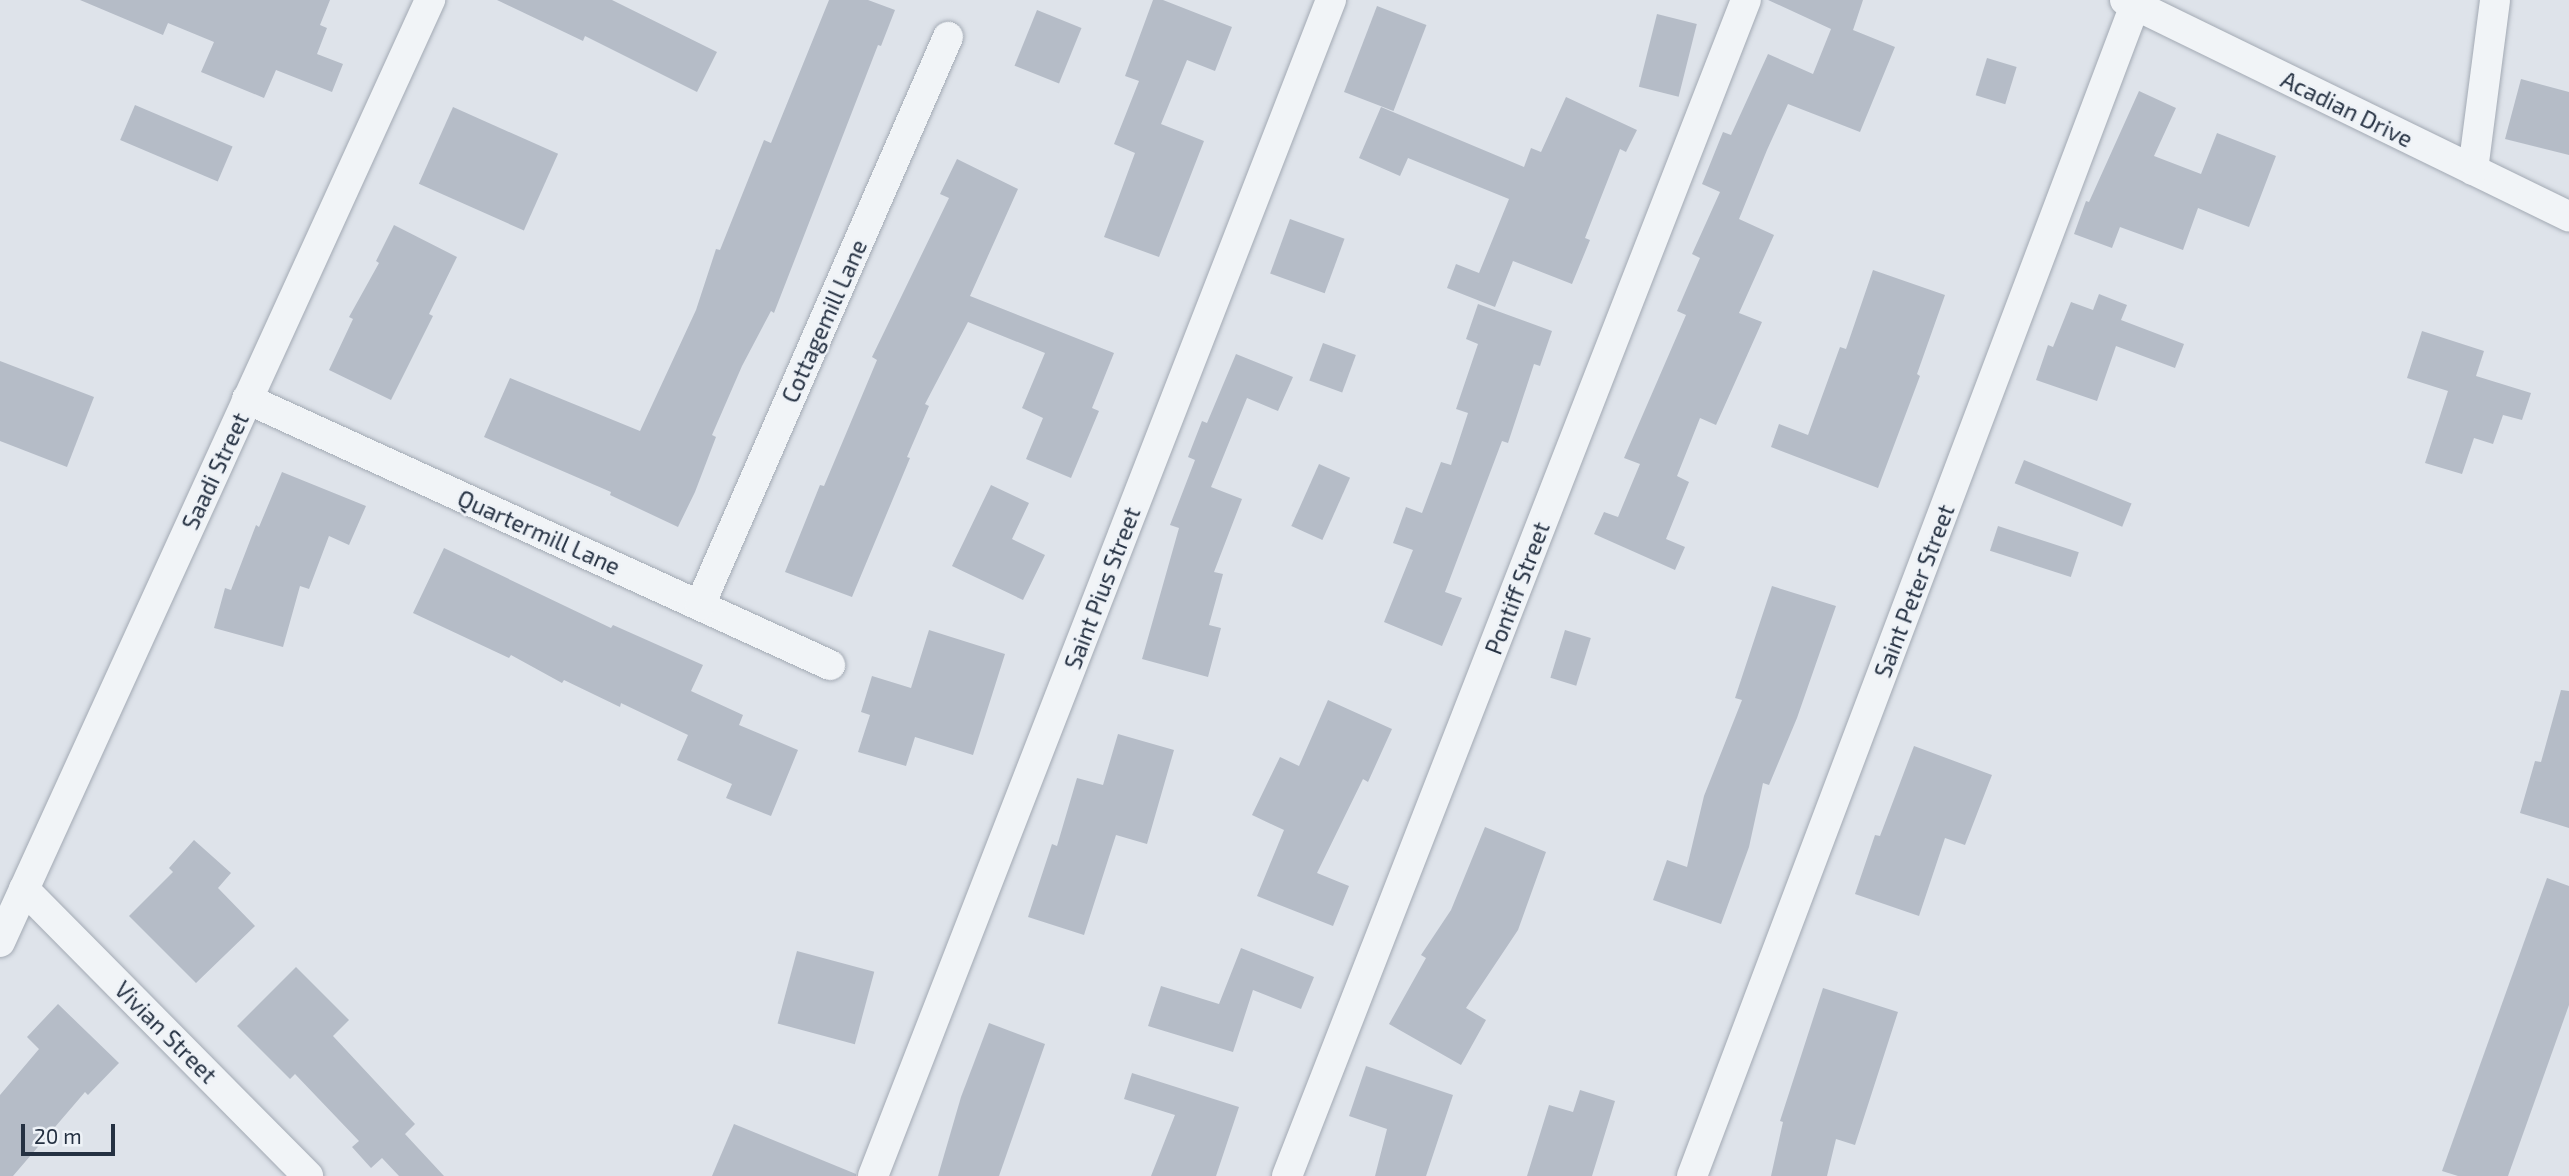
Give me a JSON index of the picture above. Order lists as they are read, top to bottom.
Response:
{
  "streets": {
    "street": [
      "Acadian Drive",
      "Cottagemill Lane",
      "Saadi Street",
      "Quartermill Lane",
      "Saint Pius Street",
      "Pontiff Street",
      "Saint Peter Street",
      "Vivian Street"
    ]
  },
  "crossings": [
    ["Acadian Drive", "Saint Peter Street"],
    ["Cottagemill Lane", "Quartermill Lane"],
    ["Saadi Street", "Quartermill Lane"],
    ["Saadi Street", "Vivian Street"]
  ],
  "scale_bar": "20 m"
}
